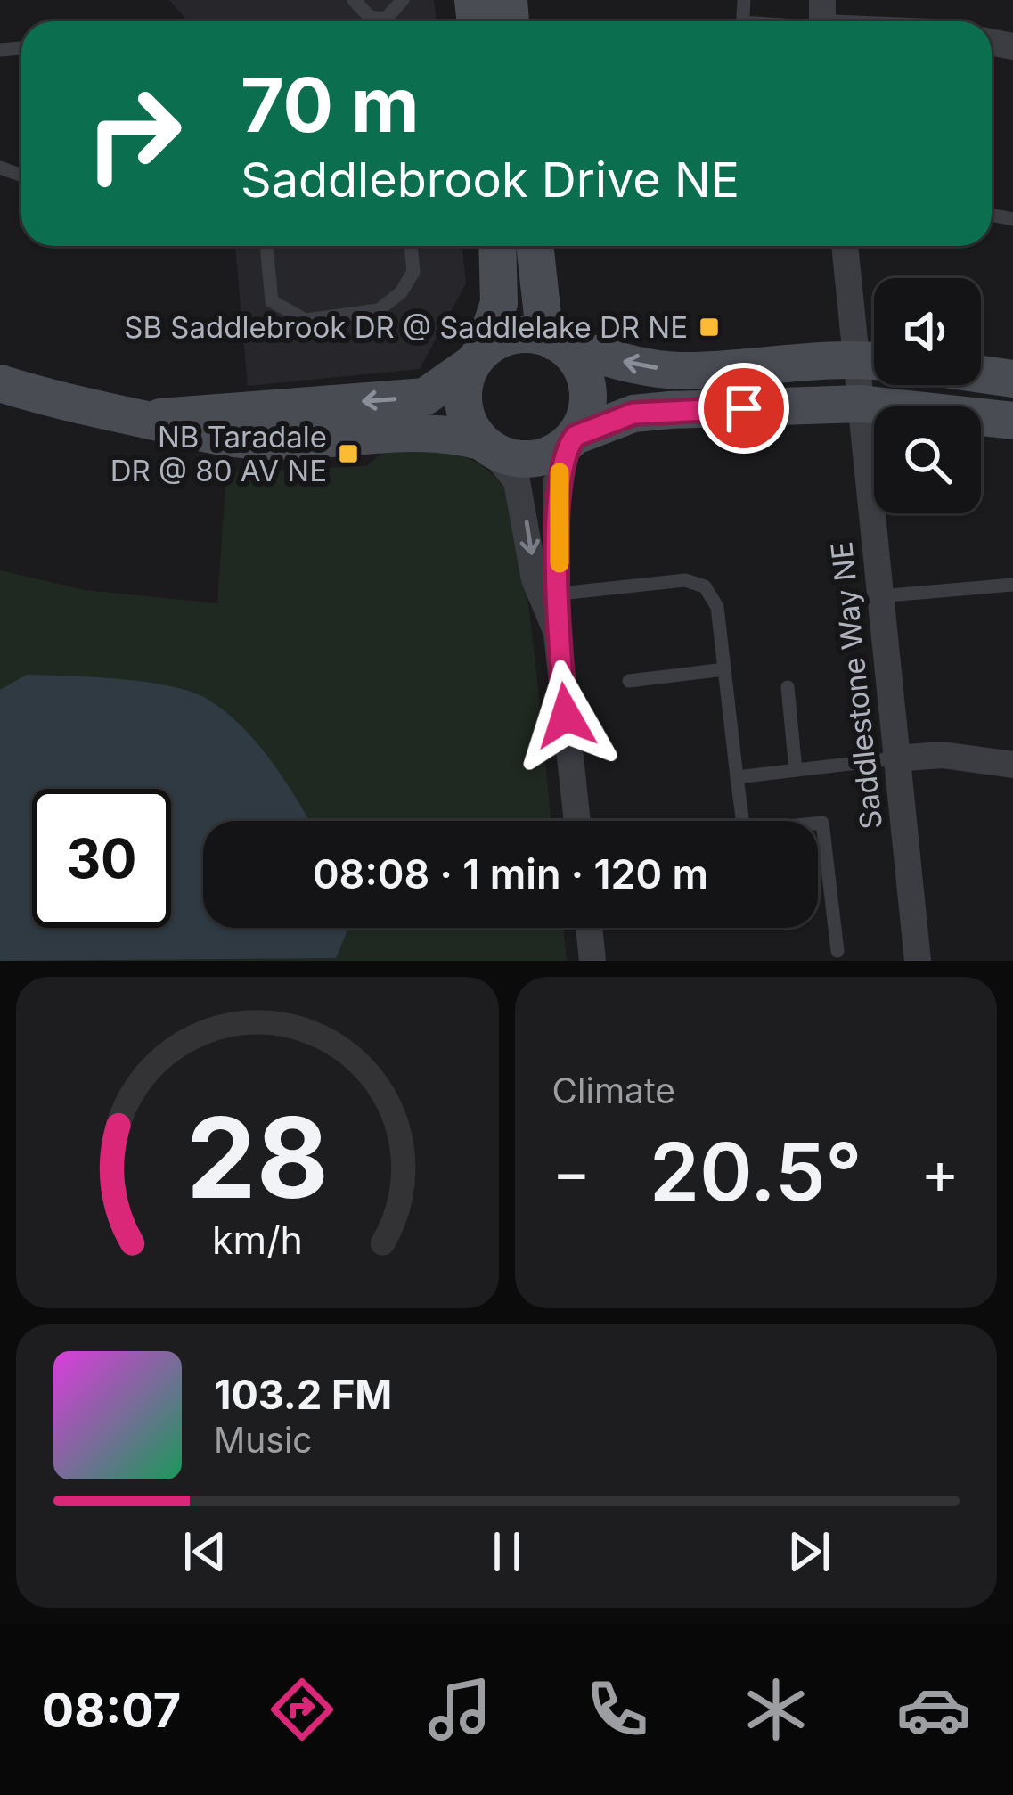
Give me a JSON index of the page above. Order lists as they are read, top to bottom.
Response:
{
  "streets": {
    "street": ["Saddlestone Way NE"]
  },
  "places": {
    "transit": ["SB Saddlebrook DR @ Saddlelake DR NE", "NB Taradale DR @ 80 AV NE"]
  },
  "page": {
    "turn": ["70 m", "Saddlebrook Drive NE"],
    "limit": "30",
    "trip": "08:08 · 1 min · 120 m",
    "tile": "Climate",
    "heat": ["−", "20.5°", "+"],
    "song": ["103.2 FM", "Music"],
    "tabs": "08:07",
    "gauge": ["28", "km/h"]
  }
}
